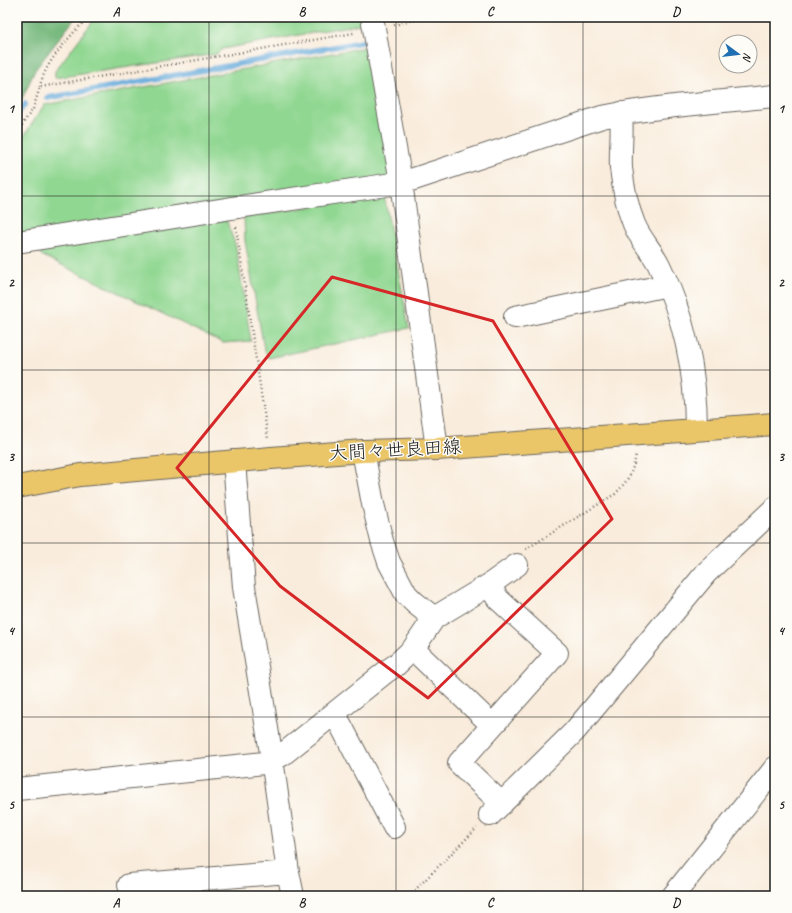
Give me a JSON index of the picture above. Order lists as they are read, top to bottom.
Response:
{
  "streets": {
    "main road": ["大間々世良田線"]
  },
  "north": "right",
  "grid": {
    "columns": [
      "A",
      "B",
      "C",
      "D"
    ],
    "rows": [
      "1",
      "2",
      "3",
      "4",
      "5"
    ]
  }
}
